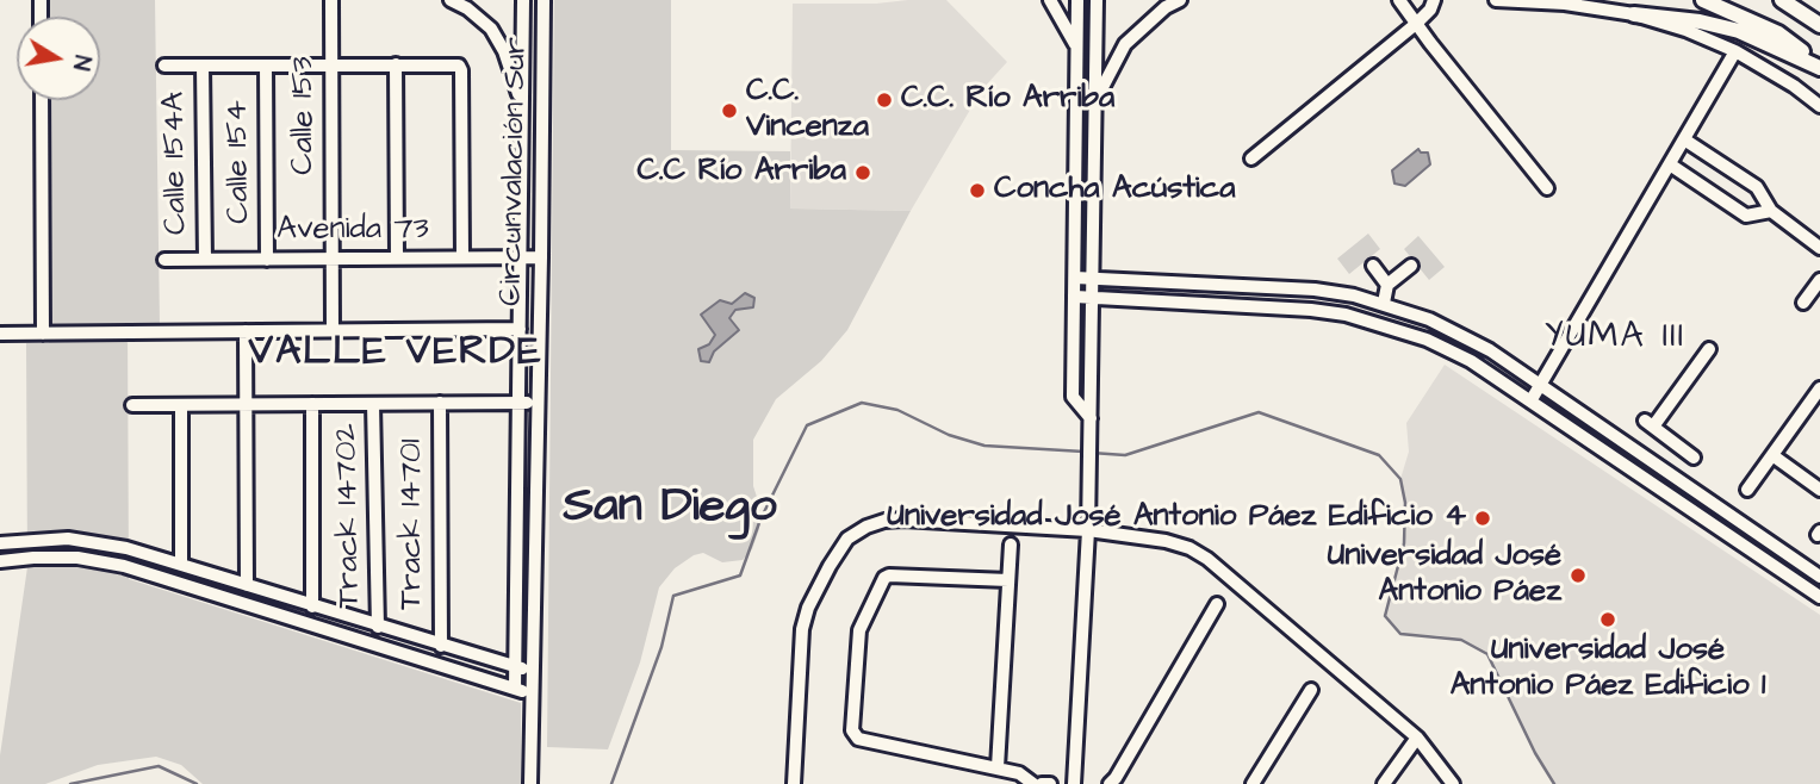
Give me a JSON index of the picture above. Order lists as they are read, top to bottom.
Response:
{
  "streets": {
    "street": [
      "Calle 153",
      "Calle 154",
      "Calle 154A",
      "Circunvalación Sur",
      "Avenida 73",
      "Track 14702",
      "Track 14701"
    ]
  },
  "crossings": [
    ["Calle 153", "Avenida 73"],
    ["Calle 154", "Avenida 73"],
    ["Calle 154A", "Avenida 73"],
    ["Circunvalación Sur", "Avenida 73"]
  ],
  "districts": ["YUMA III", "VALLE VERDE", "San Diego"],
  "places": [
    "C.C. Río Arriba",
    "C.C. Vincenza",
    "C.C Río Arriba",
    "Concha Acústica",
    "Universidad José Antonio Páez Edificio 4",
    "Universidad José Antonio Páez",
    "Universidad José Antonio Páez Edificio 1"
  ],
  "north": "right"
}
